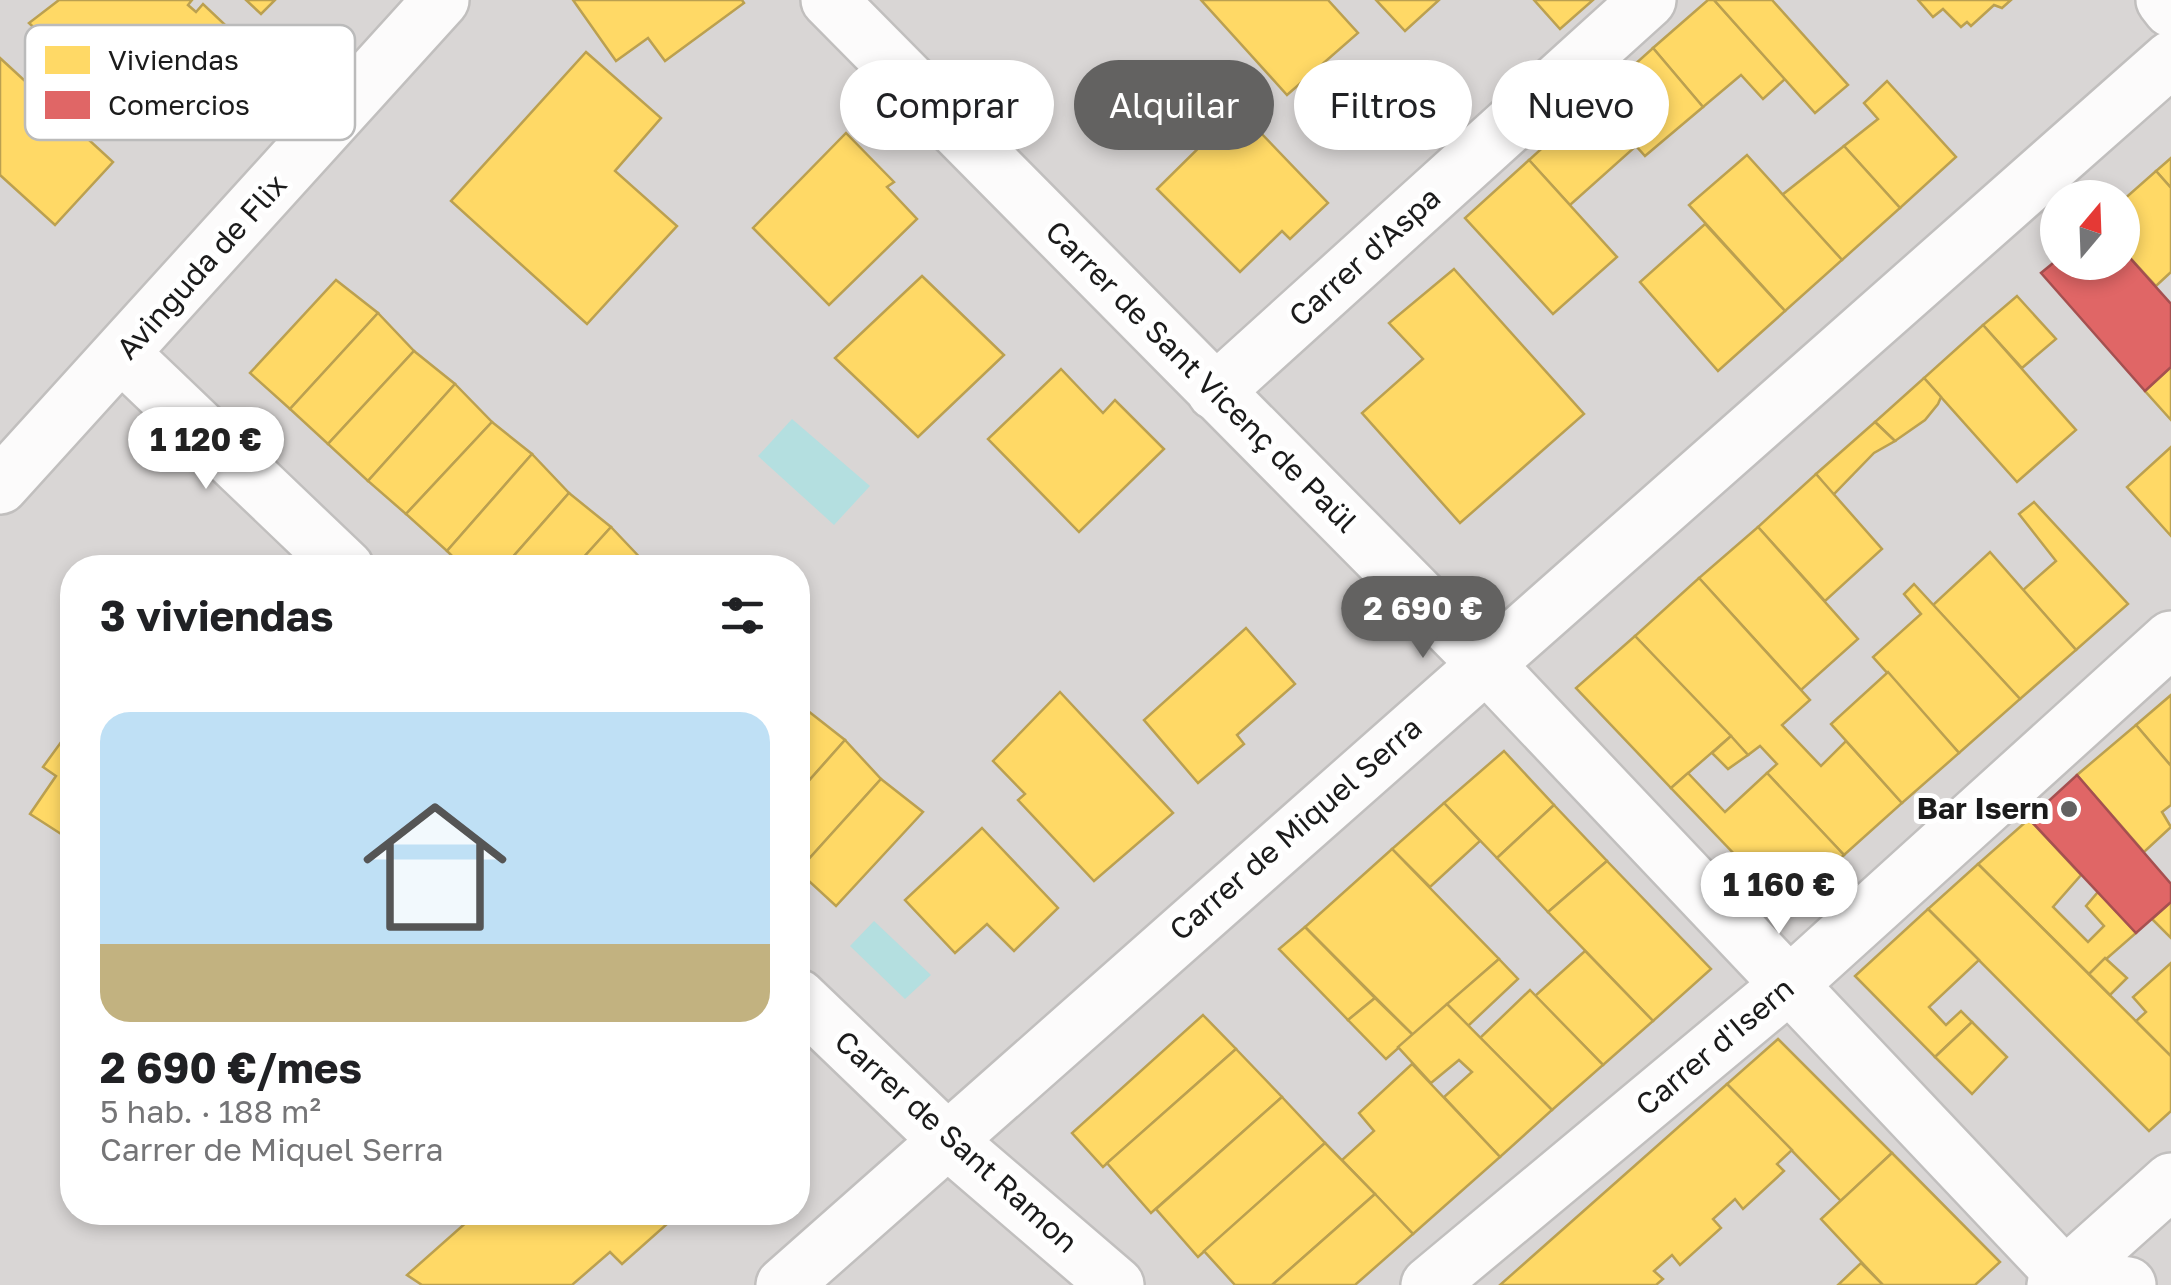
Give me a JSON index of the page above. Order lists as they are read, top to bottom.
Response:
{
  "streets": {
    "street": [
      "Carrer d'Aspa",
      "Avinguda de Flix",
      "Carrer de Sant Vicenç de Paül",
      "Carrer de Miquel Serra",
      "Carrer d'Isern",
      "Carrer de Sant Ramon"
    ]
  },
  "crossings": [
    ["Carrer d'Aspa", "Carrer de Sant Vicenç de Paül"],
    ["Carrer de Sant Vicenç de Paül", "Carrer de Miquel Serra"],
    ["Carrer de Sant Vicenç de Paül", "Carrer d'Isern"],
    ["Carrer de Miquel Serra", "Carrer de Sant Ramon"]
  ],
  "places": ["Bar Isern"],
  "legend": ["Viviendas", "Comercios"],
  "north": "top",
  "page": {
    "chip": [
      "Comprar",
      "Alquilar",
      "Filtros",
      "Nuevo"
    ],
    "price": ["1 120 €", "2 690 €", "1 160 €"],
    "heading": "3 viviendas",
    "list": [
      {
        "name": "2 690 €/mes",
        "note": "5 hab. · 188 m² · Carrer de Miquel Serra"
      }
    ]
  }
}
